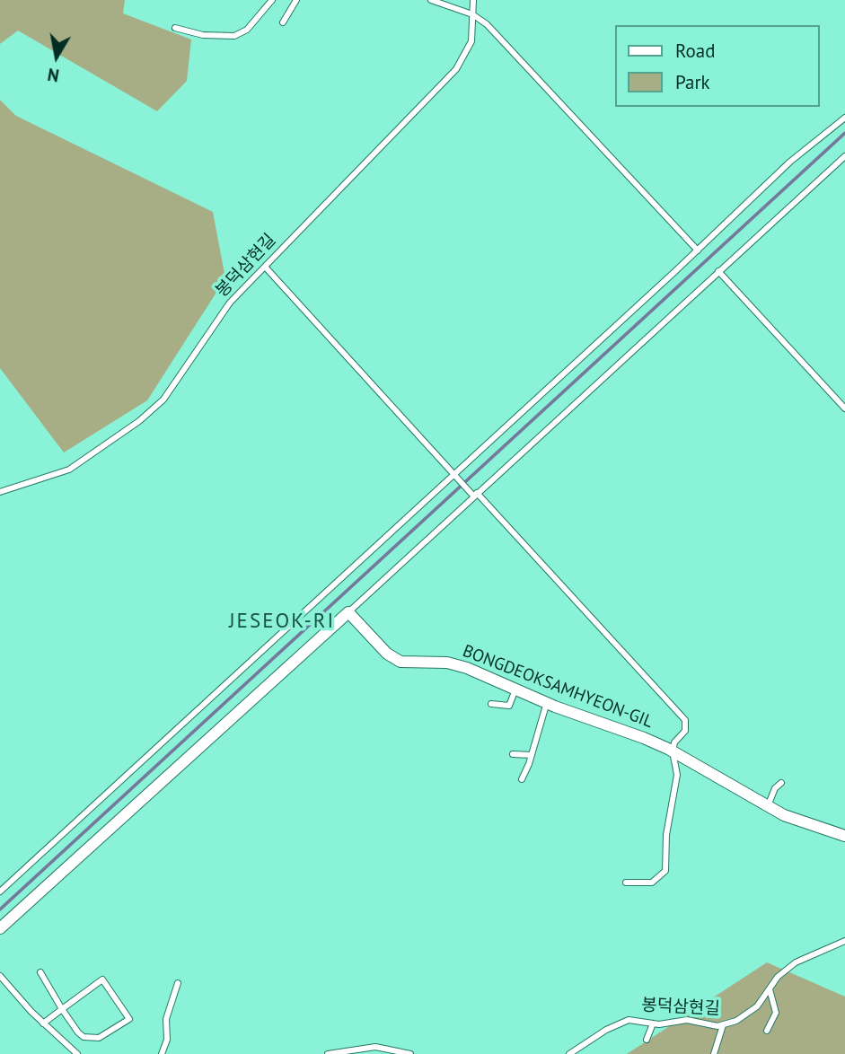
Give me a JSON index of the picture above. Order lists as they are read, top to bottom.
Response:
{
  "streets": {
    "street": ["BONGDEOKSAMHYEON-GIL"],
    "lane": ["봉덕삼현길"]
  },
  "districts": ["JESEOK-RI"],
  "legend": ["Road", "Park"],
  "north": "bottom"
}
